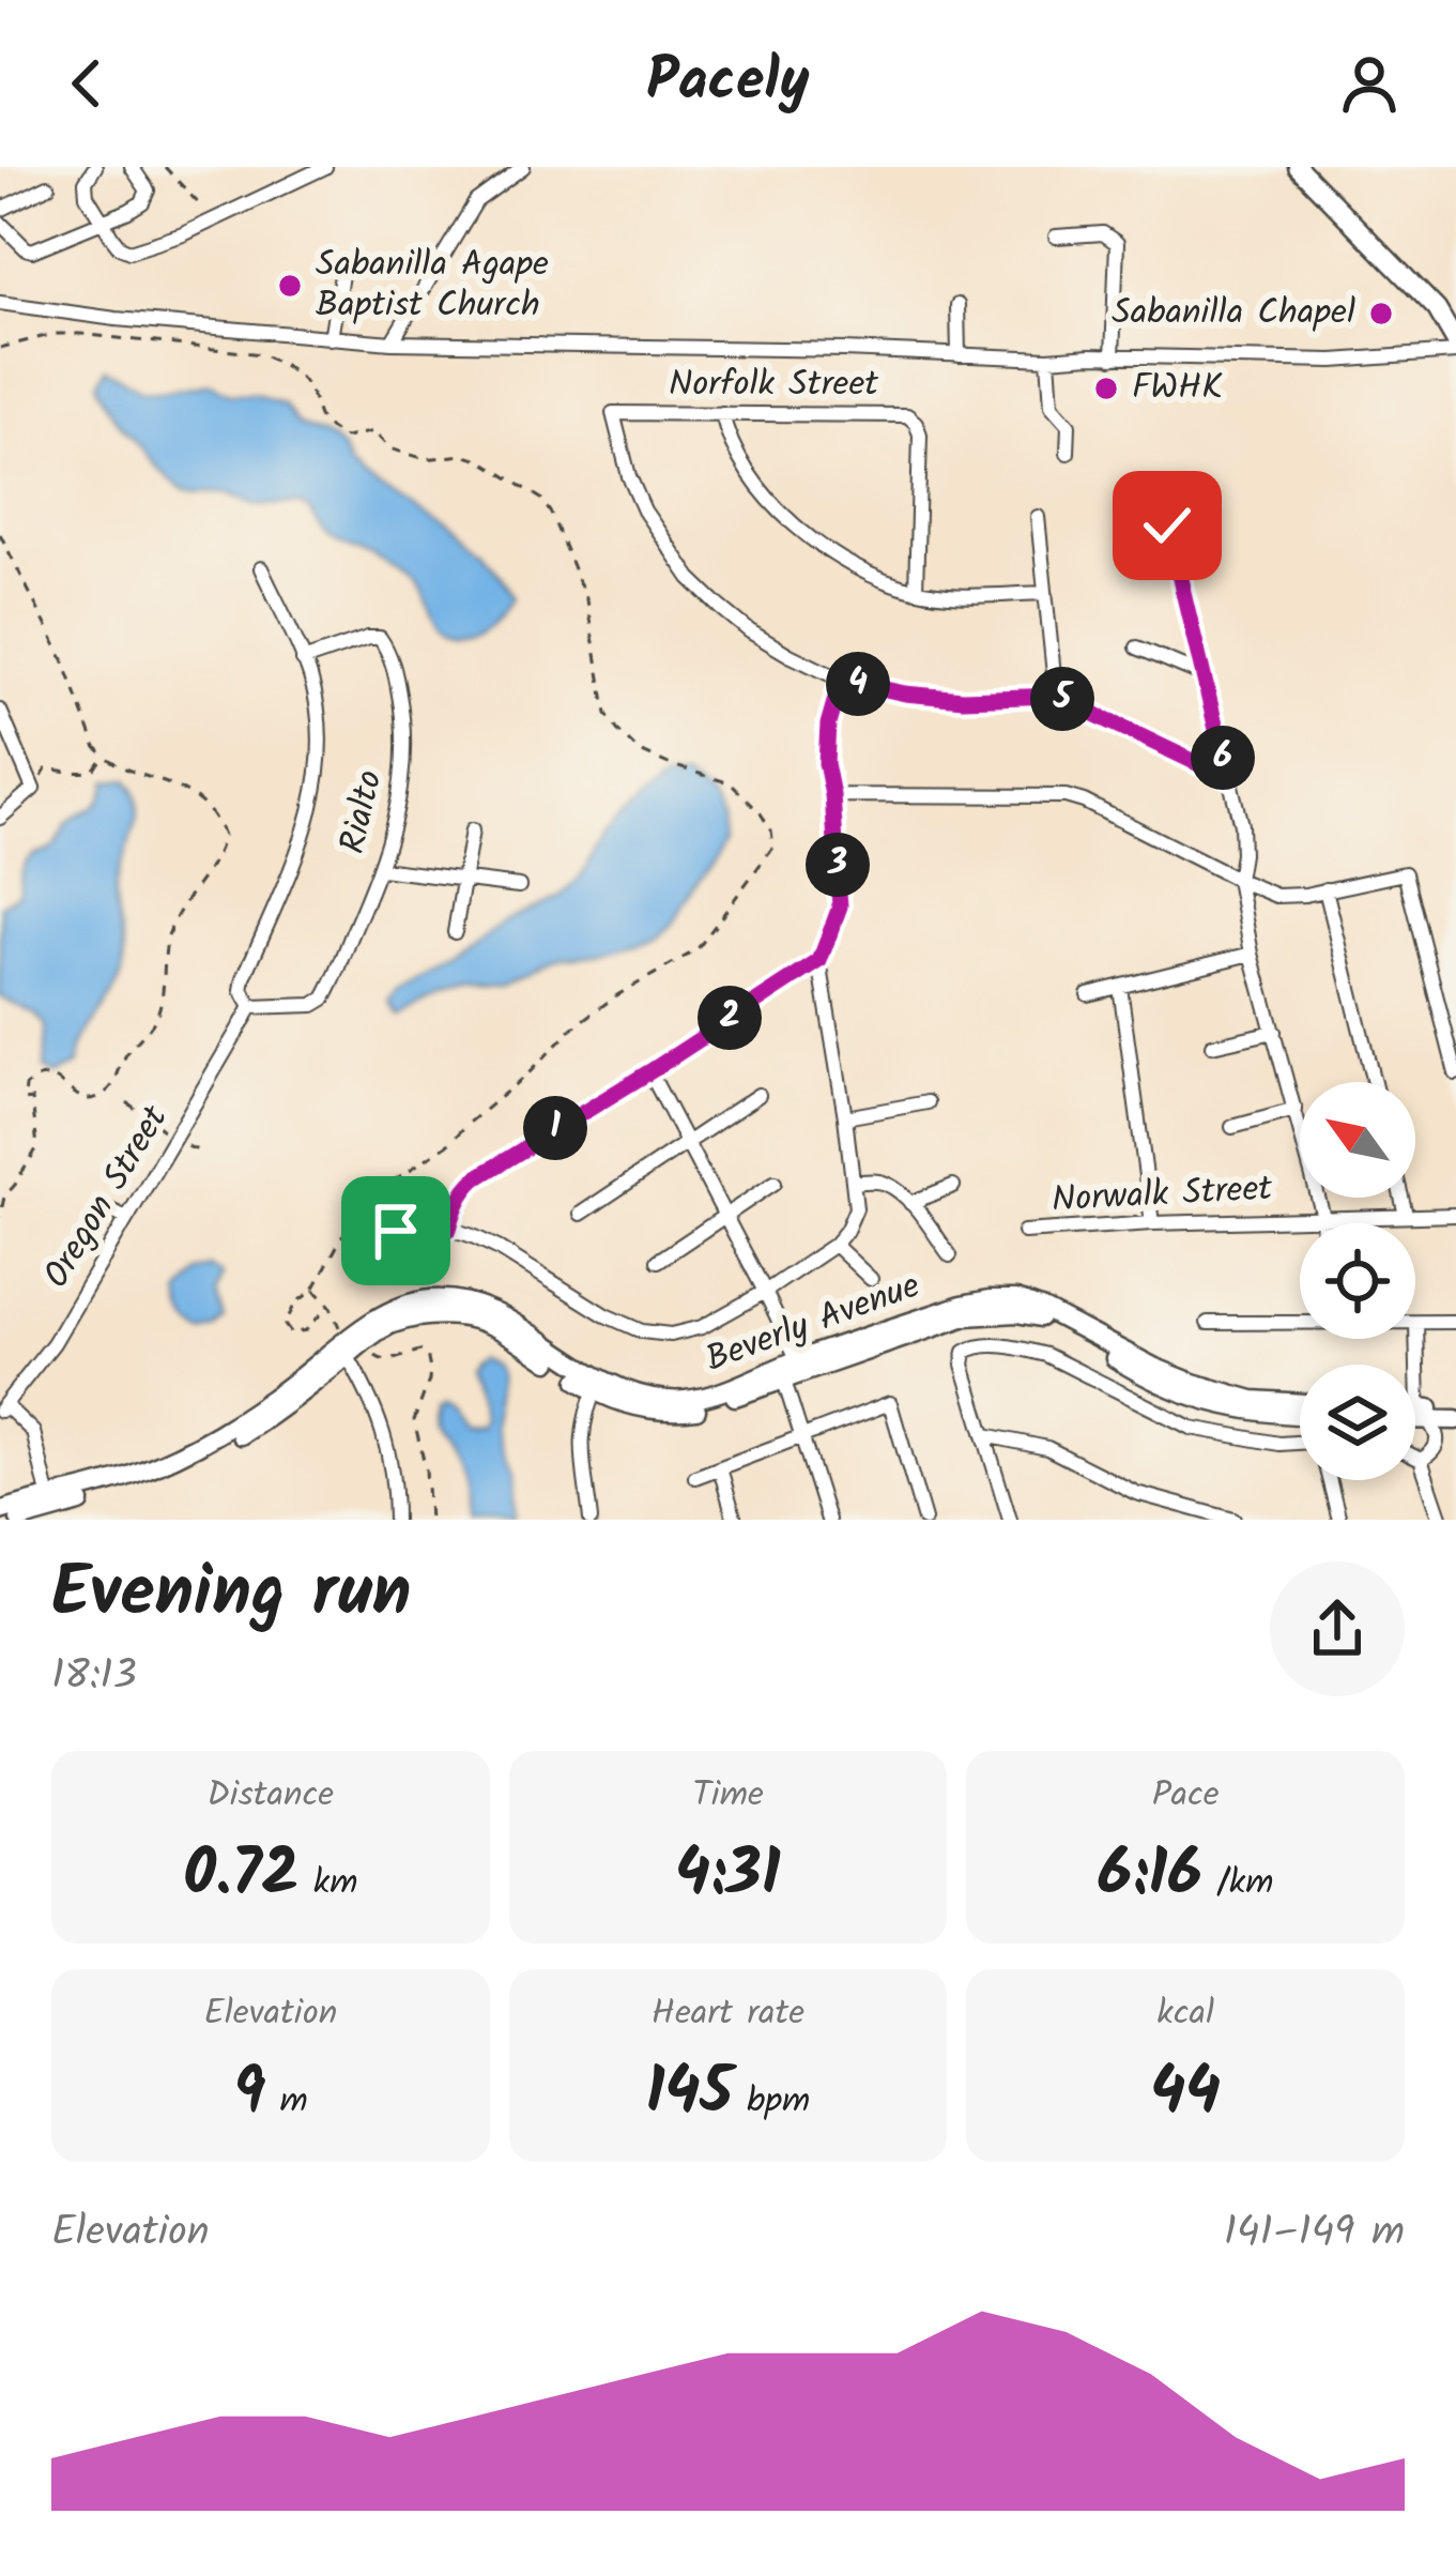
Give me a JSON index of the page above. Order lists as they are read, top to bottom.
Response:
{
  "streets": {
    "street": [
      "Norfolk Street",
      "Rialto",
      "Norwalk Street",
      "Oregon Street",
      "Beverly Avenue"
    ]
  },
  "crossings": [
    ["Rialto", "Oregon Street"]
  ],
  "places": ["Sabanilla Agape Baptist Church", "Sabanilla Chapel", "FWHK"],
  "north": "top left",
  "page": {
    "header": "Pacely",
    "pins": [
      "4",
      "5",
      "6",
      "3",
      "2",
      "1"
    ],
    "heading": ["Evening run", "18:13"],
    "stats": [
      ["Distance", "0.72 km"],
      ["Time", "4:31"],
      ["Pace", "6:16 /km"],
      ["Elevation", "9 m"],
      ["Heart rate", "145 bpm"],
      ["kcal", "44"]
    ],
    "chart": ["Elevation", "141–149 m"]
  }
}
